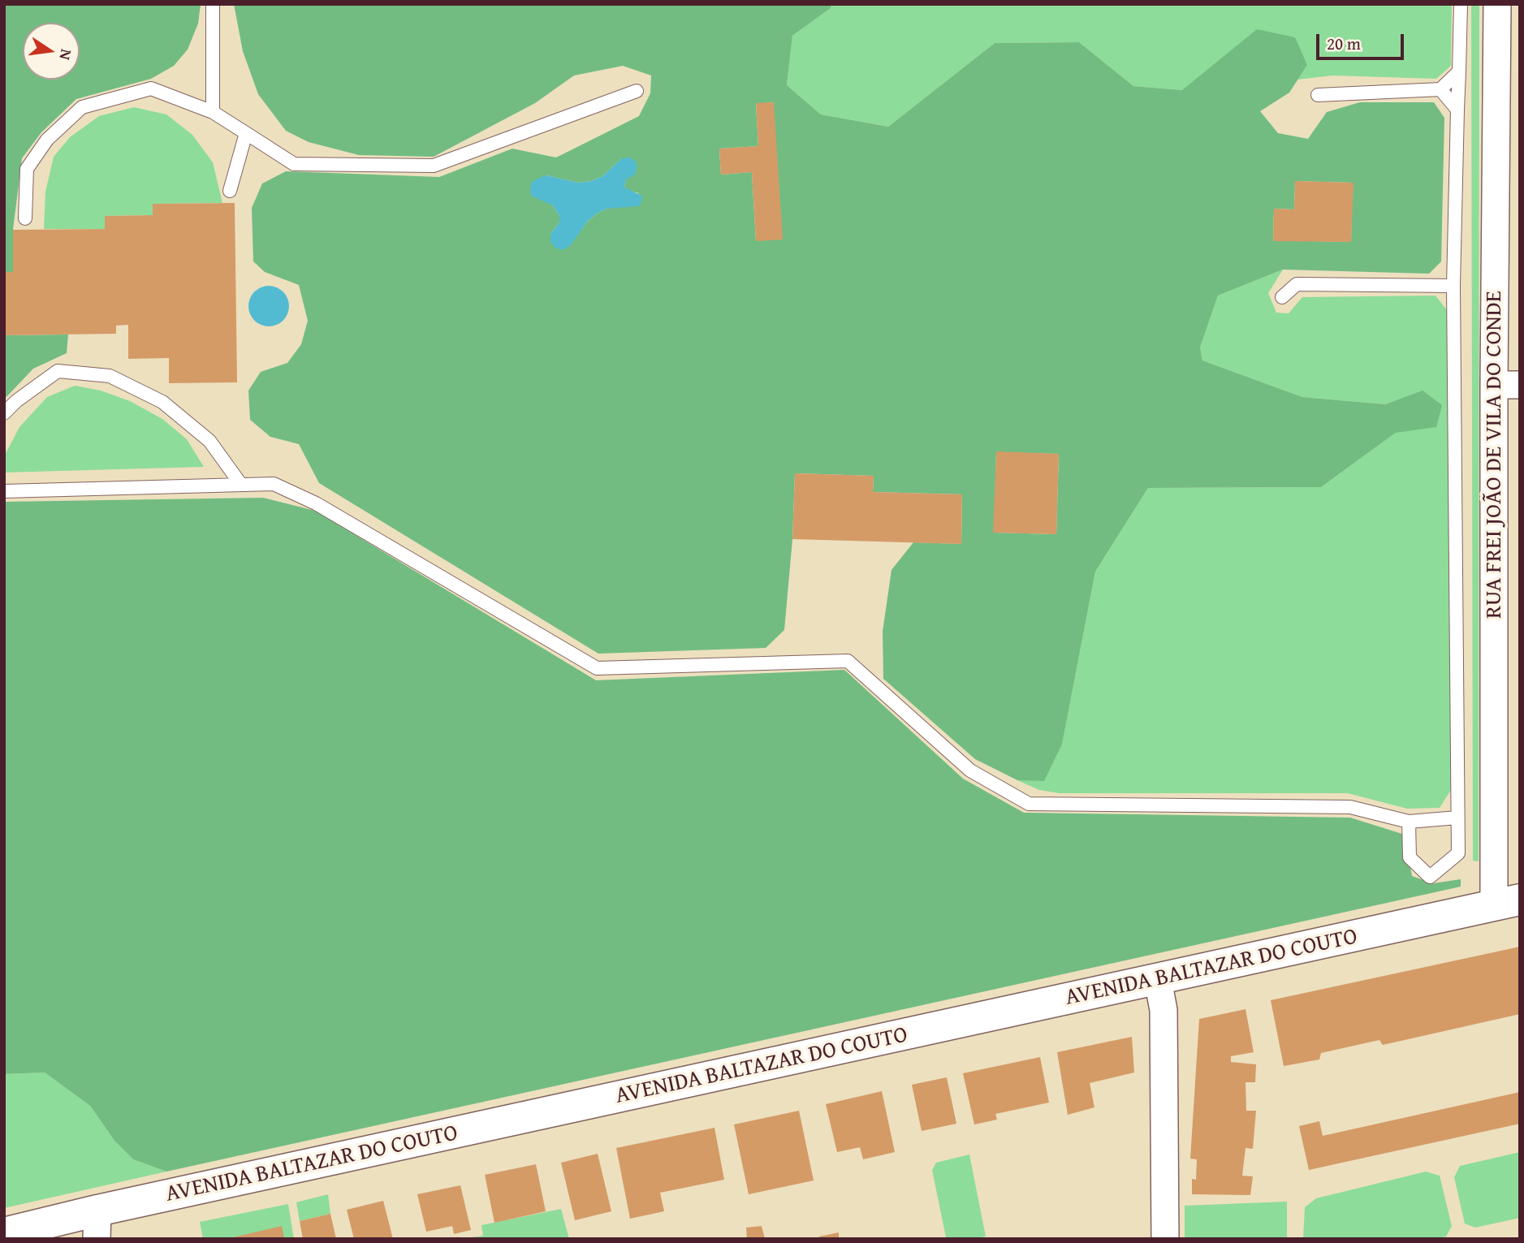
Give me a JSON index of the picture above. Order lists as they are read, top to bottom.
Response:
{
  "streets": {
    "main road": ["AVENIDA BALTAZAR DO COUTO"],
    "street": ["RUA FREI JOÃO DE VILA DO CONDE"]
  },
  "crossings": [
    ["RUA FREI JOÃO DE VILA DO CONDE", "AVENIDA BALTAZAR DO COUTO"]
  ],
  "scale_bar": "20 m",
  "north": "right"
}
